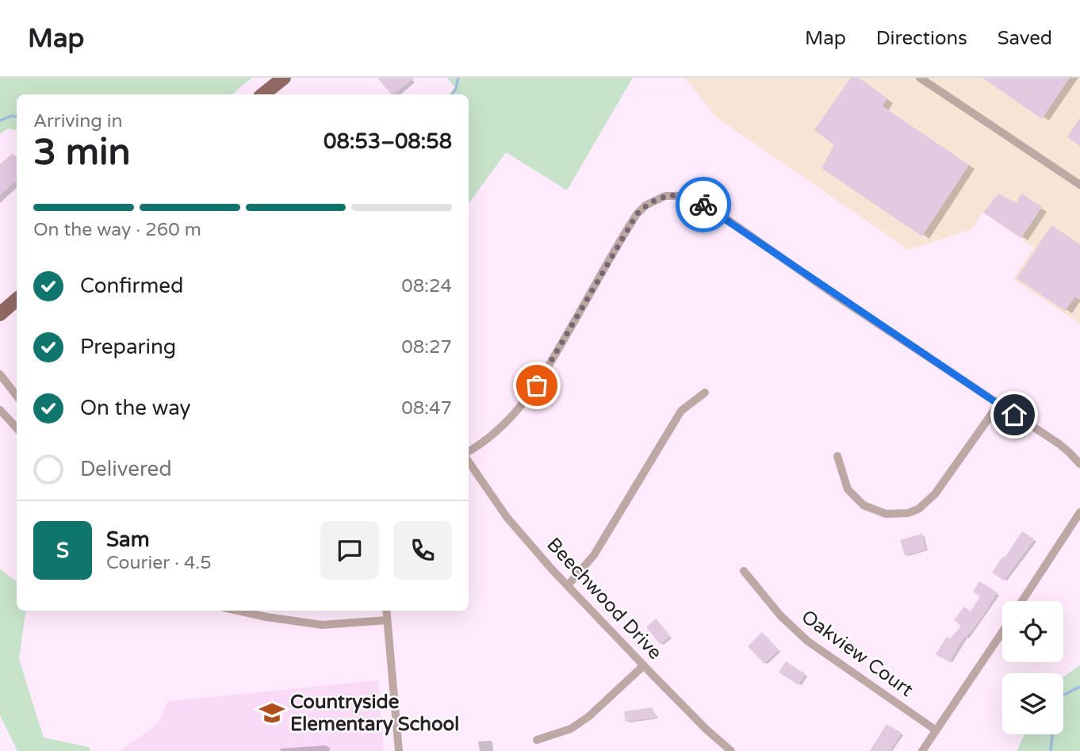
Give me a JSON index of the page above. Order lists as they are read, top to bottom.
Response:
{
  "streets": {
    "street": ["Beechwood Drive", "Oakview Court"]
  },
  "places": {
    "school or university": ["Countryside Elementary School"]
  },
  "page": {
    "header": "Map",
    "nav": ["Map", "Directions", "Saved"],
    "heading": ["3 min", "Arriving in", "08:53–08:58"],
    "panel": ["Sam", "Courier · 4.5"],
    "bar": "On the way · 260 m",
    "list": [
      ["Confirmed", "08:24"],
      ["Preparing", "08:27"],
      ["On the way", "08:47"],
      "Delivered"
    ],
    "round": "S"
  }
}
